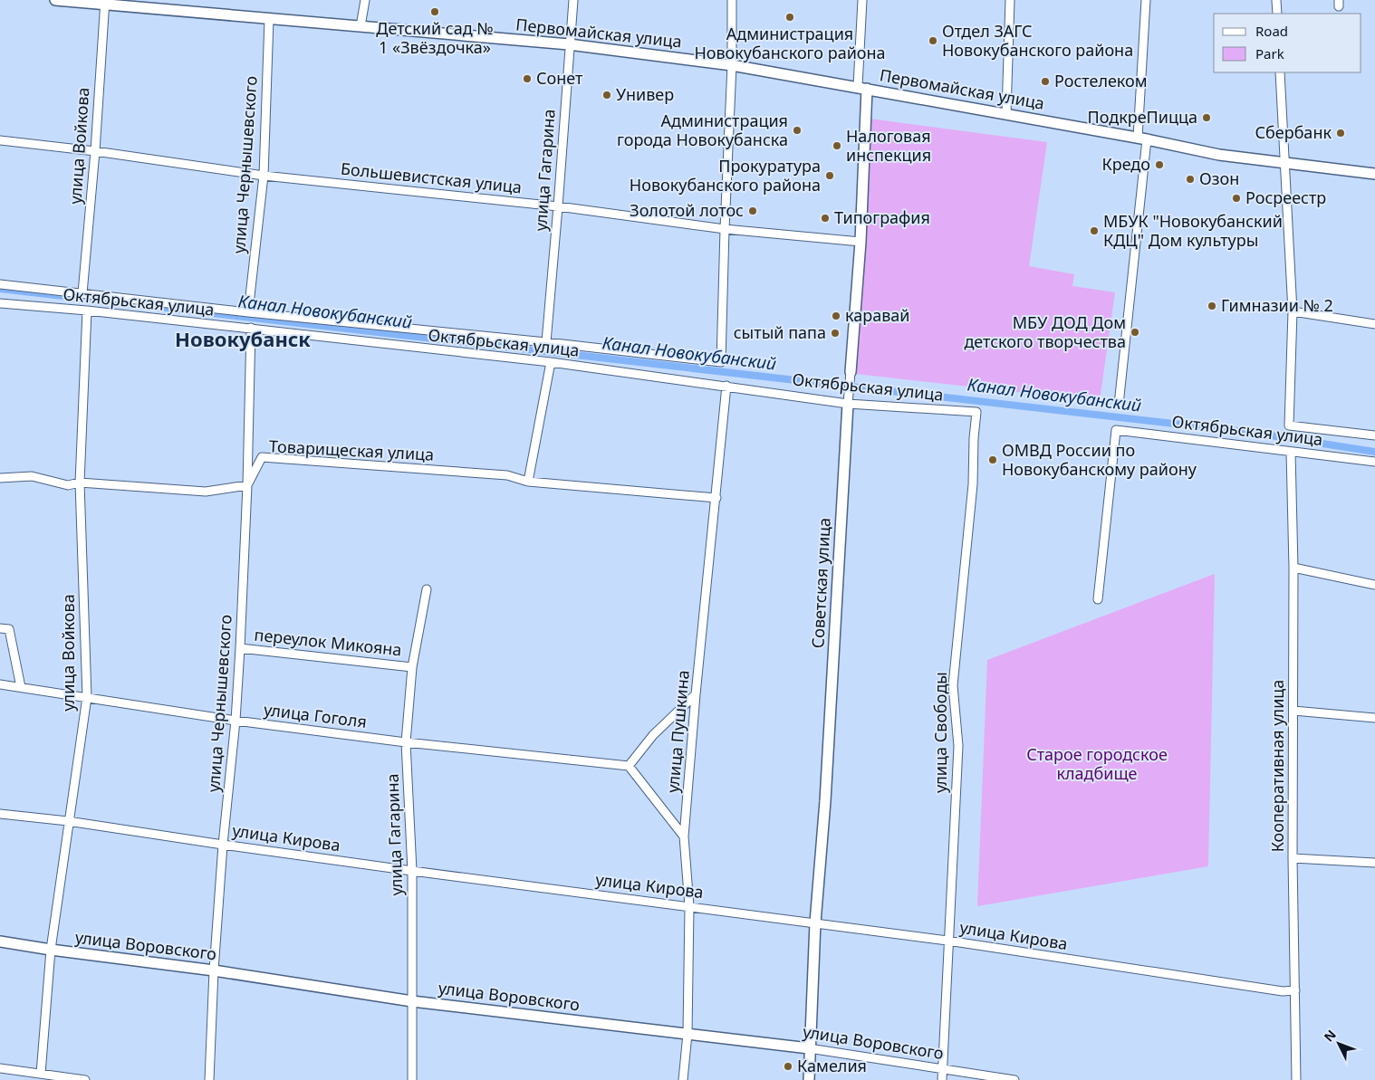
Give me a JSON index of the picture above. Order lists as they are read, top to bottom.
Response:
{
  "streets": {
    "main road": ["Первомайская улица", "Советская улица", "улица Воровского"],
    "street": [
      "улица Войкова",
      "улица Чернышевского",
      "улица Гагарина",
      "Большевистская улица",
      "Октябрьская улица",
      "Товарищеская улица",
      "переулок Микояна",
      "улица Гоголя",
      "улица Пушкина",
      "улица Свободы",
      "Кооперативная улица",
      "улица Кирова"
    ]
  },
  "crossings": [
    ["Первомайская улица", "улица Войкова"],
    ["Первомайская улица", "улица Чернышевского"],
    ["Первомайская улица", "улица Гагарина"],
    ["Первомайская улица", "Советская улица"],
    ["улица Войкова", "Большевистская улица"],
    ["улица Войкова", "Октябрьская улица"],
    ["улица Войкова", "улица Гоголя"],
    ["улица Войкова", "улица Кирова"],
    ["улица Войкова", "улица Воровского"],
    ["улица Чернышевского", "Большевистская улица"],
    ["улица Чернышевского", "Октябрьская улица"],
    ["улица Чернышевского", "Товарищеская улица"],
    ["улица Чернышевского", "переулок Микояна"],
    ["улица Чернышевского", "улица Гоголя"],
    ["улица Чернышевского", "улица Кирова"],
    ["улица Чернышевского", "улица Воровского"],
    ["улица Гагарина", "Большевистская улица"],
    ["улица Гагарина", "Октябрьская улица"],
    ["улица Гагарина", "переулок Микояна"],
    ["улица Гагарина", "улица Гоголя"],
    ["улица Гагарина", "улица Кирова"],
    ["улица Гагарина", "улица Воровского"],
    ["Большевистская улица", "Октябрьская улица"],
    ["Большевистская улица", "Советская улица"],
    ["Октябрьская улица", "Советская улица"],
    ["Октябрьская улица", "улица Пушкина"],
    ["Октябрьская улица", "улица Свободы"],
    ["Октябрьская улица", "Кооперативная улица"],
    ["Товарищеская улица", "улица Пушкина"],
    ["Советская улица", "улица Кирова"],
    ["Советская улица", "улица Воровского"],
    ["улица Пушкина", "улица Кирова"],
    ["улица Пушкина", "улица Воровского"],
    ["улица Свободы", "улица Кирова"],
    ["улица Свободы", "улица Воровского"],
    ["Кооперативная улица", "улица Кирова"]
  ],
  "districts": ["Новокубанск"],
  "water": ["Канал Новокубанский"],
  "parks": ["Старое городское кладбище"],
  "places": [
    "Детский сад № 1 «Звёздочка»",
    "Администрация Новокубанского района",
    "Отдел ЗАГС Новокубанского района",
    "Сонет",
    "Ростелеком",
    "Универ",
    "ПодкреПицца",
    "Администрация города Новокубанска",
    "Сбербанк",
    "Налоговая инспекция",
    "Кредо",
    "Прокуратура Новокубанского района",
    "Озон",
    "Росреестр",
    "Золотой лотос",
    "Типография",
    "МБУК \"Новокубанский КДЦ\" Дом культуры",
    "Гимназии № 2",
    "каравай",
    "МБУ ДОД Дом детского творчества",
    "сытый папа",
    "ОМВД России по Новокубанскому району",
    "Камелия"
  ],
  "legend": ["Road", "Park"],
  "north": "top left"
}
